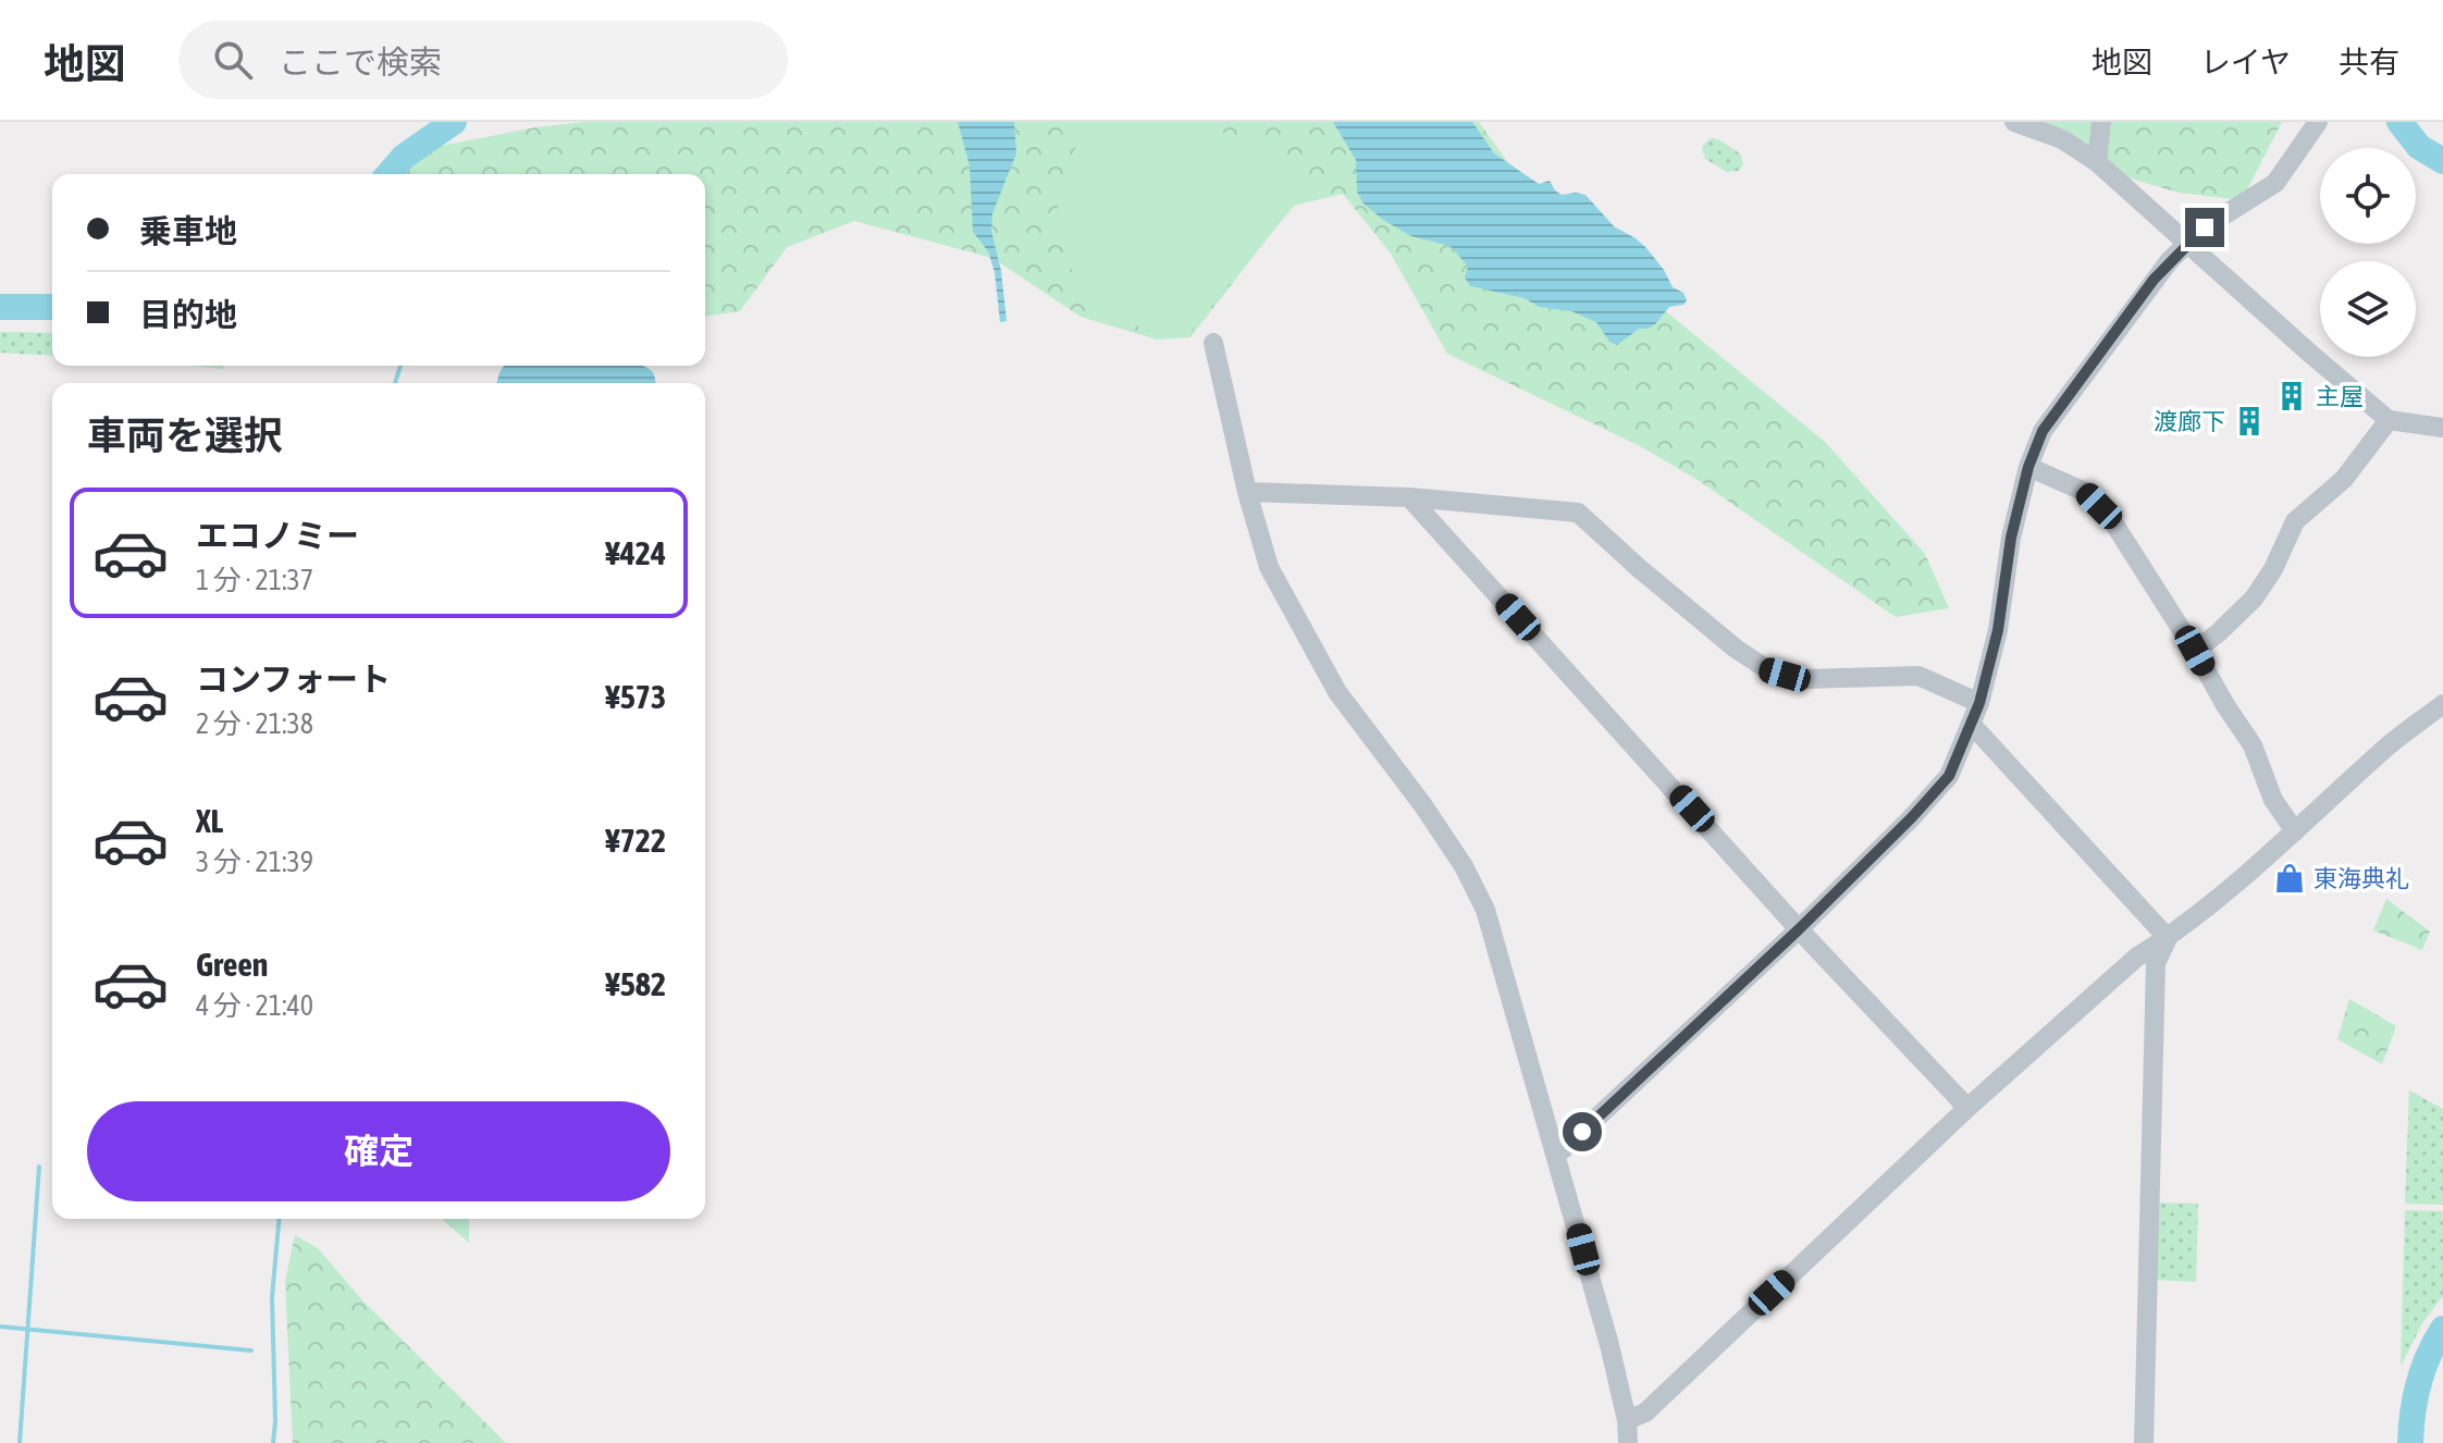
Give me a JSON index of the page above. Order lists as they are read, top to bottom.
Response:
{
  "places": {
    "building": ["主屋", "渡廊下"],
    "shop": ["東海典礼"]
  },
  "page": {
    "header": "地図",
    "search": "ここで検索",
    "nav": ["地図", "レイヤ", "共有"],
    "banner": ["乗車地", "目的地"],
    "heading": "車両を選択",
    "list": [
      {
        "name": "エコノミー",
        "note": "1 分 · 21:37",
        "value": "¥424"
      },
      {
        "name": "コンフォート",
        "note": "2 分 · 21:38",
        "value": "¥573"
      },
      {
        "name": "XL",
        "note": "3 分 · 21:39",
        "value": "¥722"
      },
      {
        "name": "Green",
        "note": "4 分 · 21:40",
        "value": "¥582"
      }
    ],
    "buttons": "確定"
  }
}
